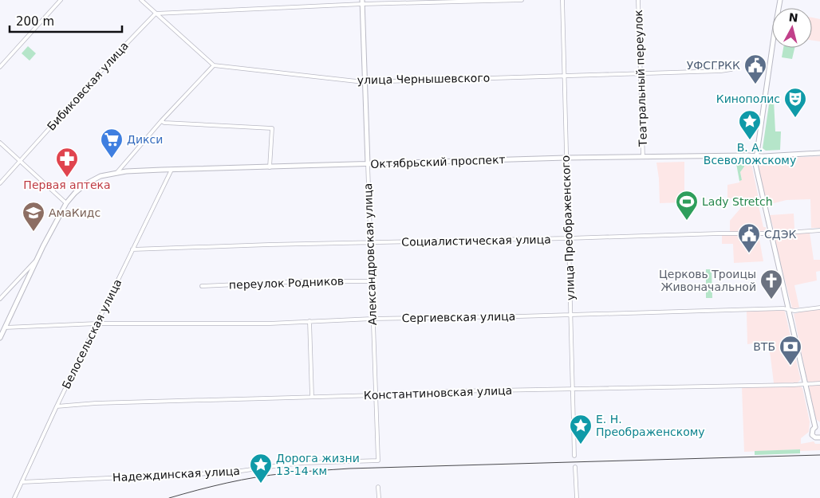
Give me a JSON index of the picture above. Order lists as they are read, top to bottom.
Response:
{
  "streets": {
    "street": [
      "Театральный переулок",
      "улица Чернышевского",
      "Бибиковская улица",
      "Октябрьский проспект",
      "улица Преображенского",
      "Социалистическая улица",
      "Александровская улица",
      "переулок Родников",
      "Сергиевская улица",
      "Белосельская улица",
      "Константиновская улица",
      "Надеждинская улица"
    ]
  },
  "crossings": [
    ["Театральный переулок", "улица Чернышевского"],
    ["Театральный переулок", "Октябрьский проспект"],
    ["улица Чернышевского", "улица Преображенского"],
    ["улица Чернышевского", "Александровская улица"],
    ["Октябрьский проспект", "улица Преображенского"],
    ["Октябрьский проспект", "Александровская улица"],
    ["Октябрьский проспект", "Сергиевская улица"],
    ["Октябрьский проспект", "Белосельская улица"],
    ["улица Преображенского", "Социалистическая улица"],
    ["улица Преображенского", "Сергиевская улица"],
    ["улица Преображенского", "Константиновская улица"],
    ["Социалистическая улица", "Александровская улица"],
    ["Социалистическая улица", "Белосельская улица"],
    ["Александровская улица", "переулок Родников"],
    ["Александровская улица", "Сергиевская улица"],
    ["Александровская улица", "Константиновская улица"],
    ["Александровская улица", "Надеждинская улица"],
    ["Сергиевская улица", "Белосельская улица"],
    ["Белосельская улица", "Константиновская улица"],
    ["Белосельская улица", "Надеждинская улица"]
  ],
  "places": {
    "public building": ["УФСГРКК", "СДЭК"],
    "theatre": ["Кинополис"],
    "place": ["В. А. Всеволожскому", "Е. Н. Преображенскому", "Дорога жизни 13-14 км"],
    "supermarket": ["Дикси"],
    "pharmacy": ["Первая аптека"],
    "sports": ["Lady Stretch"],
    "school or university": ["АмаКидс"],
    "church": ["Церковь Троицы Живоначальной"],
    "bank": ["ВТБ"]
  },
  "scale_bar": "200 m",
  "north": "top"
}
